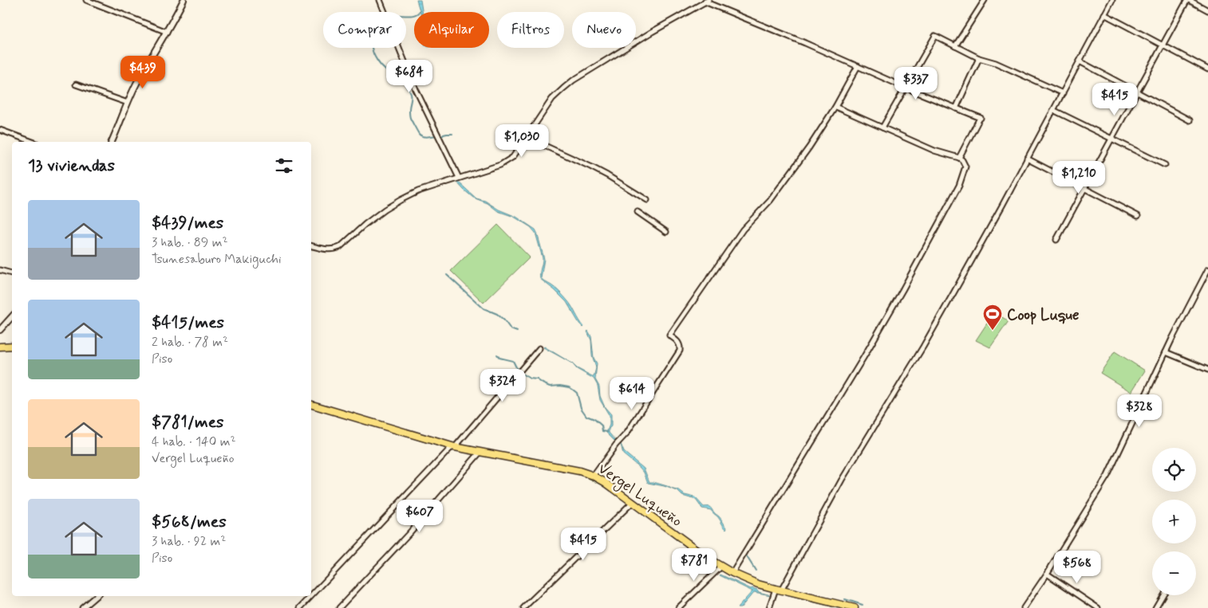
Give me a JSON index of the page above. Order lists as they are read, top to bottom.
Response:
{
  "streets": {
    "main road": ["Vergel Luqueño"]
  },
  "places": {
    "sports": ["Coop Luque"]
  },
  "page": {
    "chip": [
      "Comprar",
      "Alquilar",
      "Filtros",
      "Nuevo"
    ],
    "price": [
      "$439",
      "$684",
      "$337",
      "$415",
      "$1,030",
      "$1,210",
      "$324",
      "$614",
      "$328",
      "$607",
      "$415",
      "$781",
      "$568"
    ],
    "heading": "13 viviendas",
    "list": [
      {
        "name": "$439/mes",
        "note": "3 hab. · 89 m² · Tsunesaburo Makiguchi"
      },
      {
        "name": "$415/mes",
        "note": "2 hab. · 78 m² · Piso"
      },
      {
        "name": "$781/mes",
        "note": "4 hab. · 140 m² · Vergel Luqueño"
      },
      {
        "name": "$568/mes",
        "note": "3 hab. · 92 m² · Piso"
      }
    ],
    "map_buttons": ["+", "−"]
  }
}
